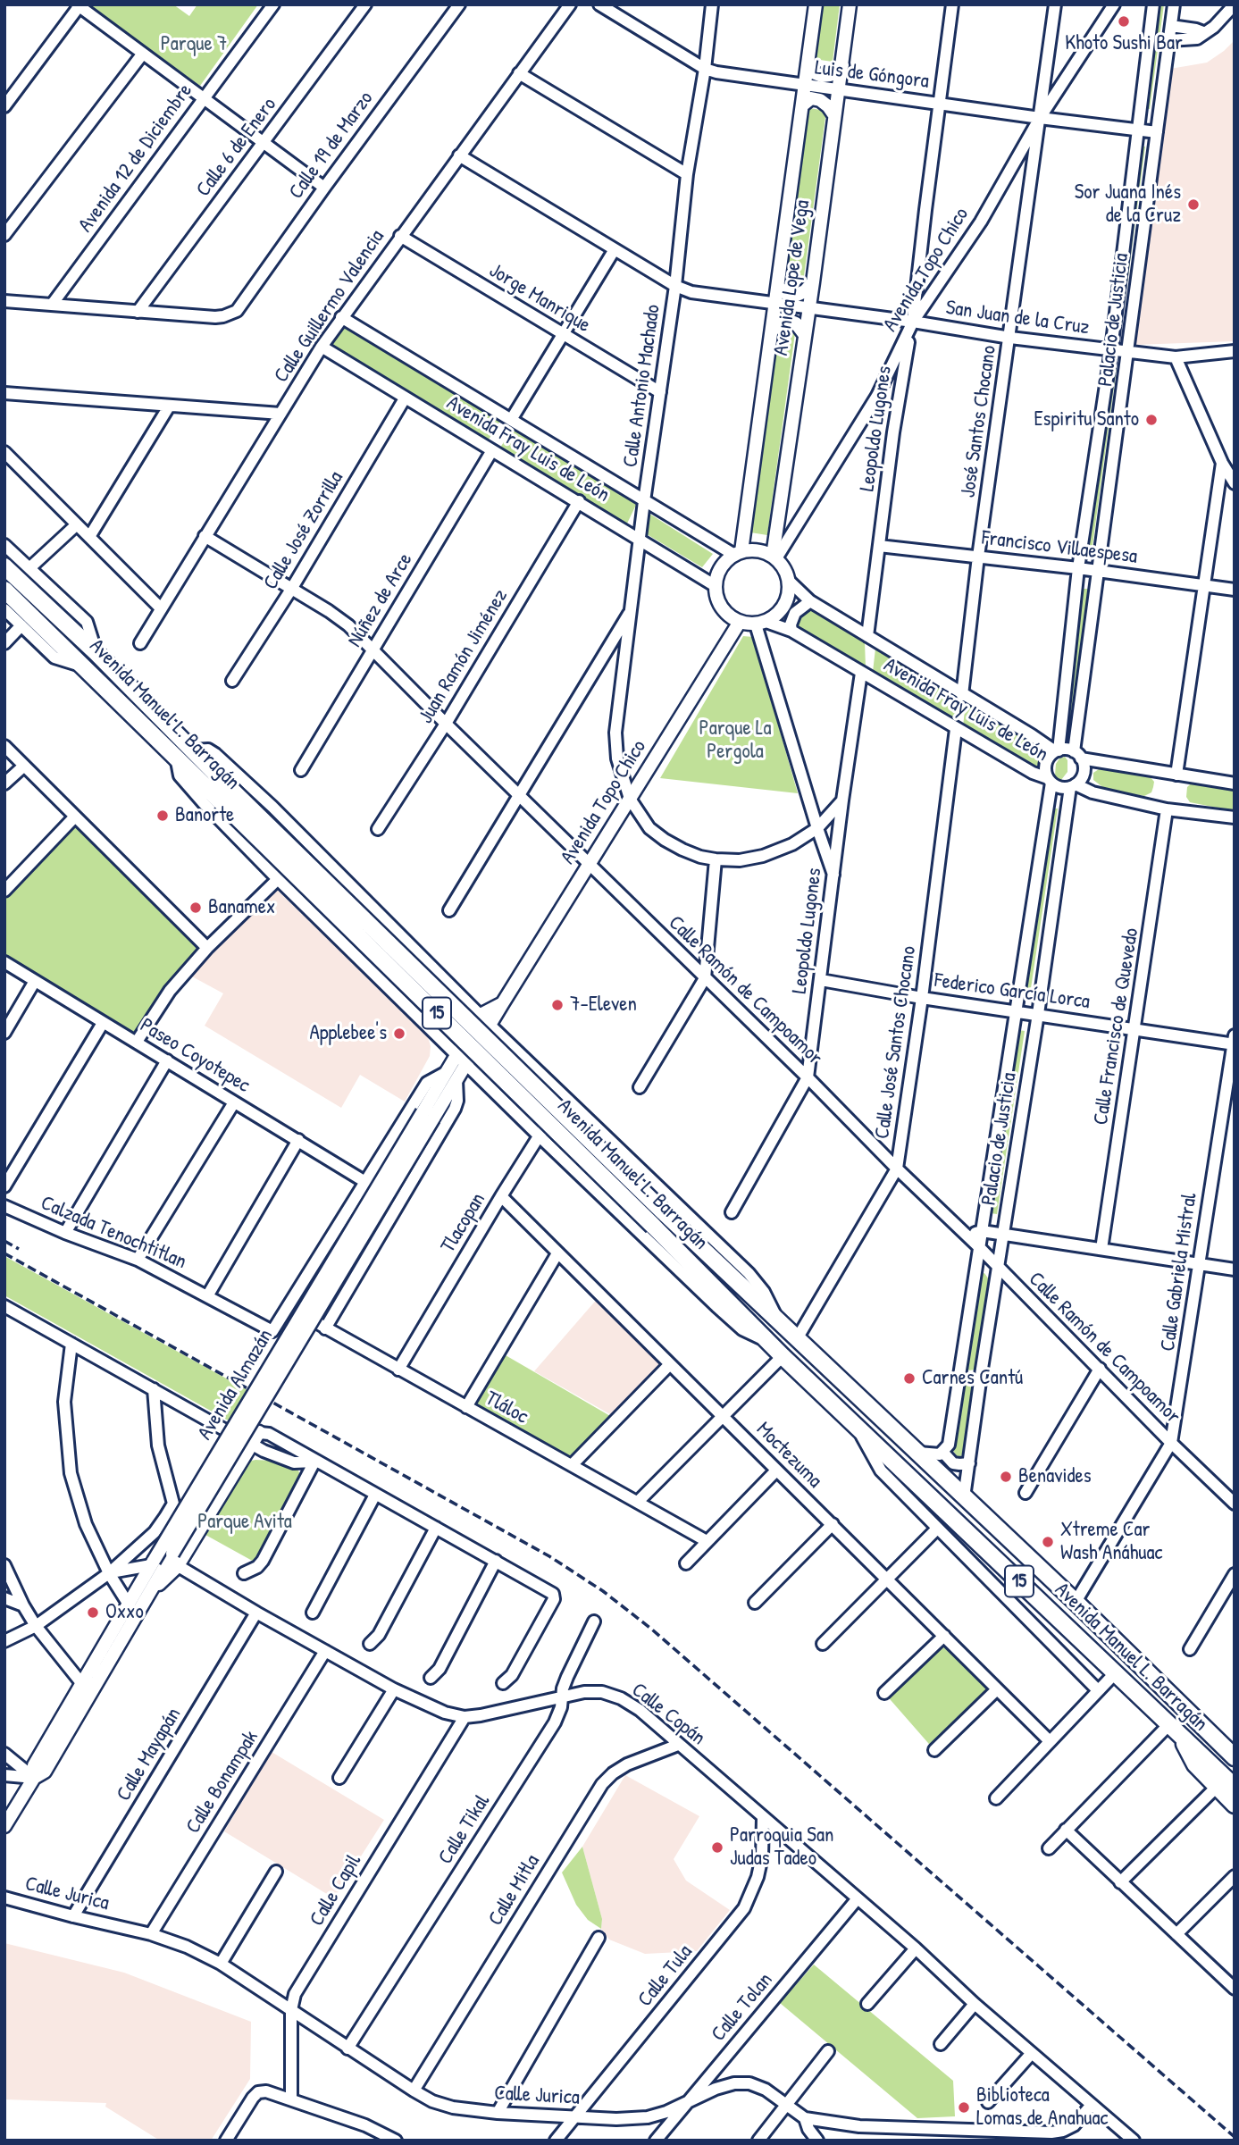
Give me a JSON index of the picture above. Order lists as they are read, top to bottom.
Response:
{
  "streets": {
    "highway": ["Avenida Manuel L. Barragán", "15"],
    "main road": ["Avenida Topo Chico", "Avenida Lope de Vega", "Avenida Almazán"],
    "street": [
      "Luis de Góngora",
      "Calle 19 de Marzo",
      "Calle 6 de Enero",
      "Avenida 12 de Diciembre",
      "Jorge Manrique",
      "Calle Guillermo Valencia",
      "San Juan de la Cruz",
      "Palacio de Justicia",
      "Calle Antonio Machado",
      "José Santos Chocano",
      "Leopoldo Lugones",
      "Avenida Fray Luis de León",
      "Calle José Zorrilla",
      "Francisco Villaespesa",
      "Núñez de Arce",
      "Juan Ramón Jiménez",
      "Calle Ramón de Campoamor",
      "Federico García Lorca",
      "Calle Francisco de Quevedo",
      "Calle José Santos Chocano",
      "Paseo Coyotepec",
      "Tlacopan",
      "Calzada Tenochtitlan",
      "Calle Gabriela Mistral",
      "Tláloc",
      "Moctezuma",
      "Calle Copán",
      "Calle Mayapán",
      "Calle Bonampak",
      "Calle Tikal",
      "Calle Capil",
      "Calle Mitla",
      "Calle Jurica",
      "Calle Tula",
      "Calle Tolan"
    ]
  },
  "crossings": [
    ["Luis de Góngora", "Avenida Topo Chico"],
    ["Luis de Góngora", "Avenida Lope de Vega"],
    ["Luis de Góngora", "Palacio de Justicia"],
    ["Luis de Góngora", "Calle Antonio Machado"],
    ["Luis de Góngora", "José Santos Chocano"],
    ["Luis de Góngora", "Leopoldo Lugones"],
    ["Calle 19 de Marzo", "Calle 6 de Enero"],
    ["Avenida Topo Chico", "Avenida Lope de Vega"],
    ["Avenida Topo Chico", "San Juan de la Cruz"],
    ["Avenida Topo Chico", "José Santos Chocano"],
    ["Avenida Topo Chico", "Leopoldo Lugones"],
    ["Avenida Topo Chico", "Avenida Fray Luis de León"],
    ["Avenida Topo Chico", "Calle Ramón de Campoamor"],
    ["Avenida Topo Chico", "Avenida Almazán"],
    ["Avenida Lope de Vega", "San Juan de la Cruz"],
    ["Avenida Lope de Vega", "Avenida Fray Luis de León"],
    ["Jorge Manrique", "Calle Guillermo Valencia"],
    ["Jorge Manrique", "Calle Antonio Machado"],
    ["Calle Guillermo Valencia", "San Juan de la Cruz"],
    ["Calle Guillermo Valencia", "Avenida Fray Luis de León"],
    ["Calle Guillermo Valencia", "Calle Ramón de Campoamor"],
    ["San Juan de la Cruz", "Palacio de Justicia"],
    ["San Juan de la Cruz", "Calle Antonio Machado"],
    ["San Juan de la Cruz", "José Santos Chocano"],
    ["San Juan de la Cruz", "Leopoldo Lugones"],
    ["Palacio de Justicia", "Avenida Fray Luis de León"],
    ["Palacio de Justicia", "Francisco Villaespesa"],
    ["Palacio de Justicia", "Avenida Manuel L. Barragán"],
    ["Palacio de Justicia", "Calle Ramón de Campoamor"],
    ["Palacio de Justicia", "Federico García Lorca"],
    ["Calle Antonio Machado", "Avenida Fray Luis de León"],
    ["Calle Antonio Machado", "Calle Ramón de Campoamor"],
    ["José Santos Chocano", "Avenida Fray Luis de León"],
    ["José Santos Chocano", "Francisco Villaespesa"],
    ["Leopoldo Lugones", "Avenida Fray Luis de León"],
    ["Leopoldo Lugones", "Francisco Villaespesa"],
    ["Leopoldo Lugones", "Calle Ramón de Campoamor"],
    ["Leopoldo Lugones", "Federico García Lorca"],
    ["Avenida Fray Luis de León", "Calle José Zorrilla"],
    ["Avenida Fray Luis de León", "Núñez de Arce"],
    ["Avenida Fray Luis de León", "Juan Ramón Jiménez"],
    ["Avenida Fray Luis de León", "Calle José Santos Chocano"],
    ["Calle José Zorrilla", "Calle Ramón de Campoamor"],
    ["Núñez de Arce", "Calle Ramón de Campoamor"],
    ["Juan Ramón Jiménez", "Calle Ramón de Campoamor"],
    ["Avenida Manuel L. Barragán", "Calle José Santos Chocano"],
    ["Avenida Manuel L. Barragán", "Calle Gabriela Mistral"],
    ["Calle Ramón de Campoamor", "Calle José Santos Chocano"],
    ["Calle Ramón de Campoamor", "Calle Gabriela Mistral"],
    ["Federico García Lorca", "Calle Francisco de Quevedo"],
    ["Federico García Lorca", "Calle José Santos Chocano"],
    ["Federico García Lorca", "Calle Gabriela Mistral"],
    ["Tlacopan", "Tláloc"],
    ["Tlacopan", "Moctezuma"],
    ["Calzada Tenochtitlan", "Tláloc"],
    ["Calle Copán", "Calle Tikal"],
    ["Calle Copán", "Calle Capil"],
    ["Calle Copán", "Calle Mitla"],
    ["Calle Copán", "Calle Tula"],
    ["Calle Copán", "Calle Tolan"],
    ["Calle Mayapán", "Calle Jurica"],
    ["Calle Bonampak", "Calle Jurica"],
    ["Calle Tikal", "Calle Jurica"],
    ["Calle Capil", "Calle Jurica"],
    ["Calle Mitla", "Calle Jurica"],
    ["Calle Jurica", "Calle Tula"],
    ["Calle Jurica", "Calle Tolan"]
  ],
  "parks": ["Parque 7", "Parque La Pergola", "Parque Avita"],
  "places": [
    "Khoto Sushi Bar",
    "Sor Juana Inés de la Cruz",
    "Espiritu Santo",
    "Banorte",
    "Banamex",
    "7-Eleven",
    "Applebee's",
    "Carnes Cantú",
    "Benavides",
    "Xtreme Car Wash Anáhuac",
    "Oxxo",
    "Parroquia San Judas Tadeo",
    "Biblioteca Lomas de Anahuac"
  ]
}
